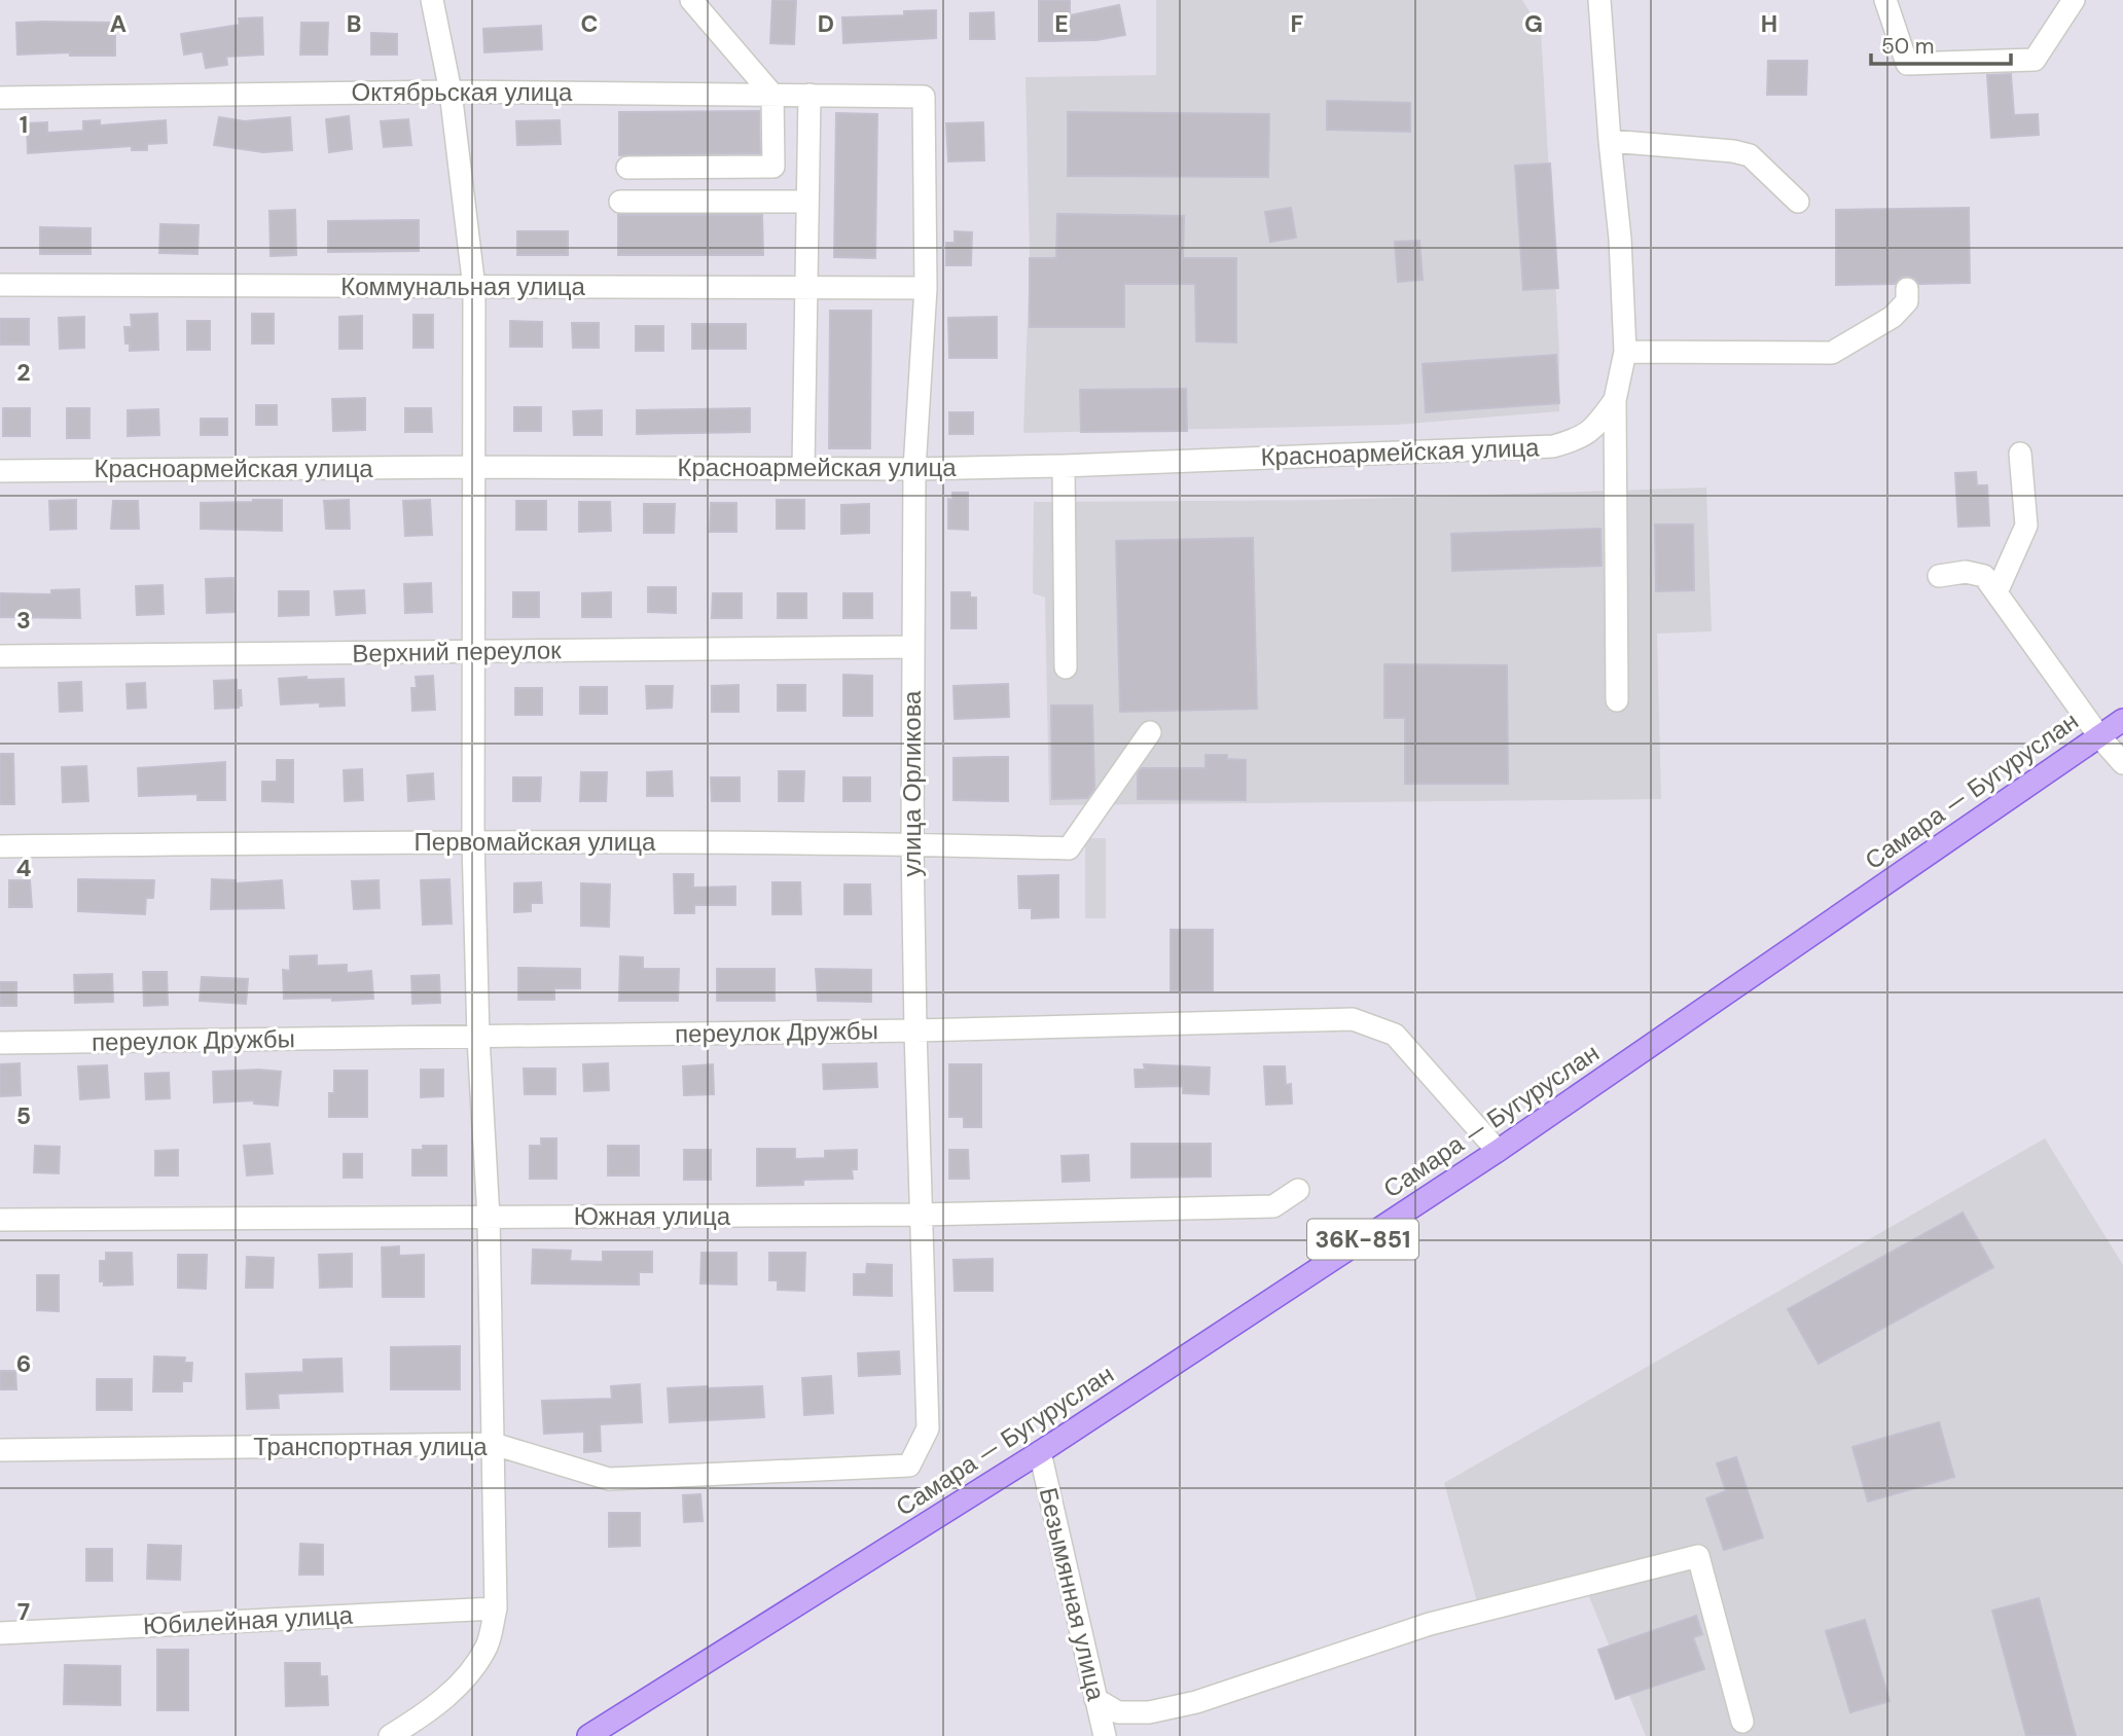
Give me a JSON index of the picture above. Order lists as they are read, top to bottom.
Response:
{
  "streets": {
    "main road": ["Самара — Бугуруслан", "36К-851"],
    "street": [
      "Октябрьская улица",
      "Коммунальная улица",
      "Красноармейская улица",
      "Верхний переулок",
      "улица Орликова",
      "Первомайская улица",
      "переулок Дружбы",
      "Южная улица",
      "Транспортная улица",
      "Безымянная улица",
      "Юбилейная улица"
    ]
  },
  "crossings": [
    ["Октябрьская улица", "улица Орликова"],
    ["Коммунальная улица", "улица Орликова"],
    ["Красноармейская улица", "улица Орликова"],
    ["Верхний переулок", "улица Орликова"],
    ["улица Орликова", "Первомайская улица"],
    ["улица Орликова", "переулок Дружбы"],
    ["улица Орликова", "Южная улица"],
    ["улица Орликова", "Транспортная улица"],
    ["Самара — Бугуруслан", "переулок Дружбы"],
    ["Самара — Бугуруслан", "Безымянная улица"]
  ],
  "scale_bar": "50 m",
  "grid": {
    "columns": [
      "A",
      "B",
      "C",
      "D",
      "E",
      "F",
      "G",
      "H"
    ],
    "rows": [
      "1",
      "2",
      "3",
      "4",
      "5",
      "6",
      "7"
    ]
  }
}
